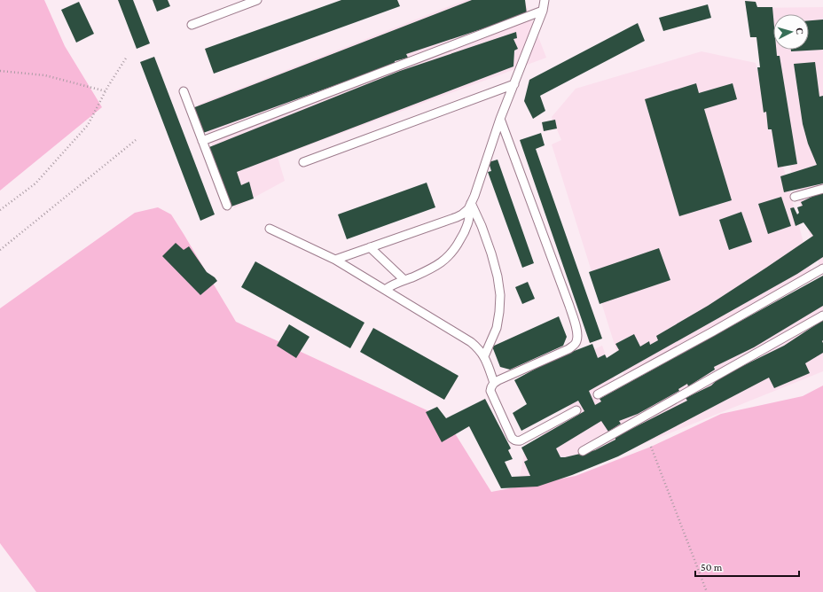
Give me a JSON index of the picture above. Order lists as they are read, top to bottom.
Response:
{
  "scale_bar": "50 m",
  "north": "right"
}
